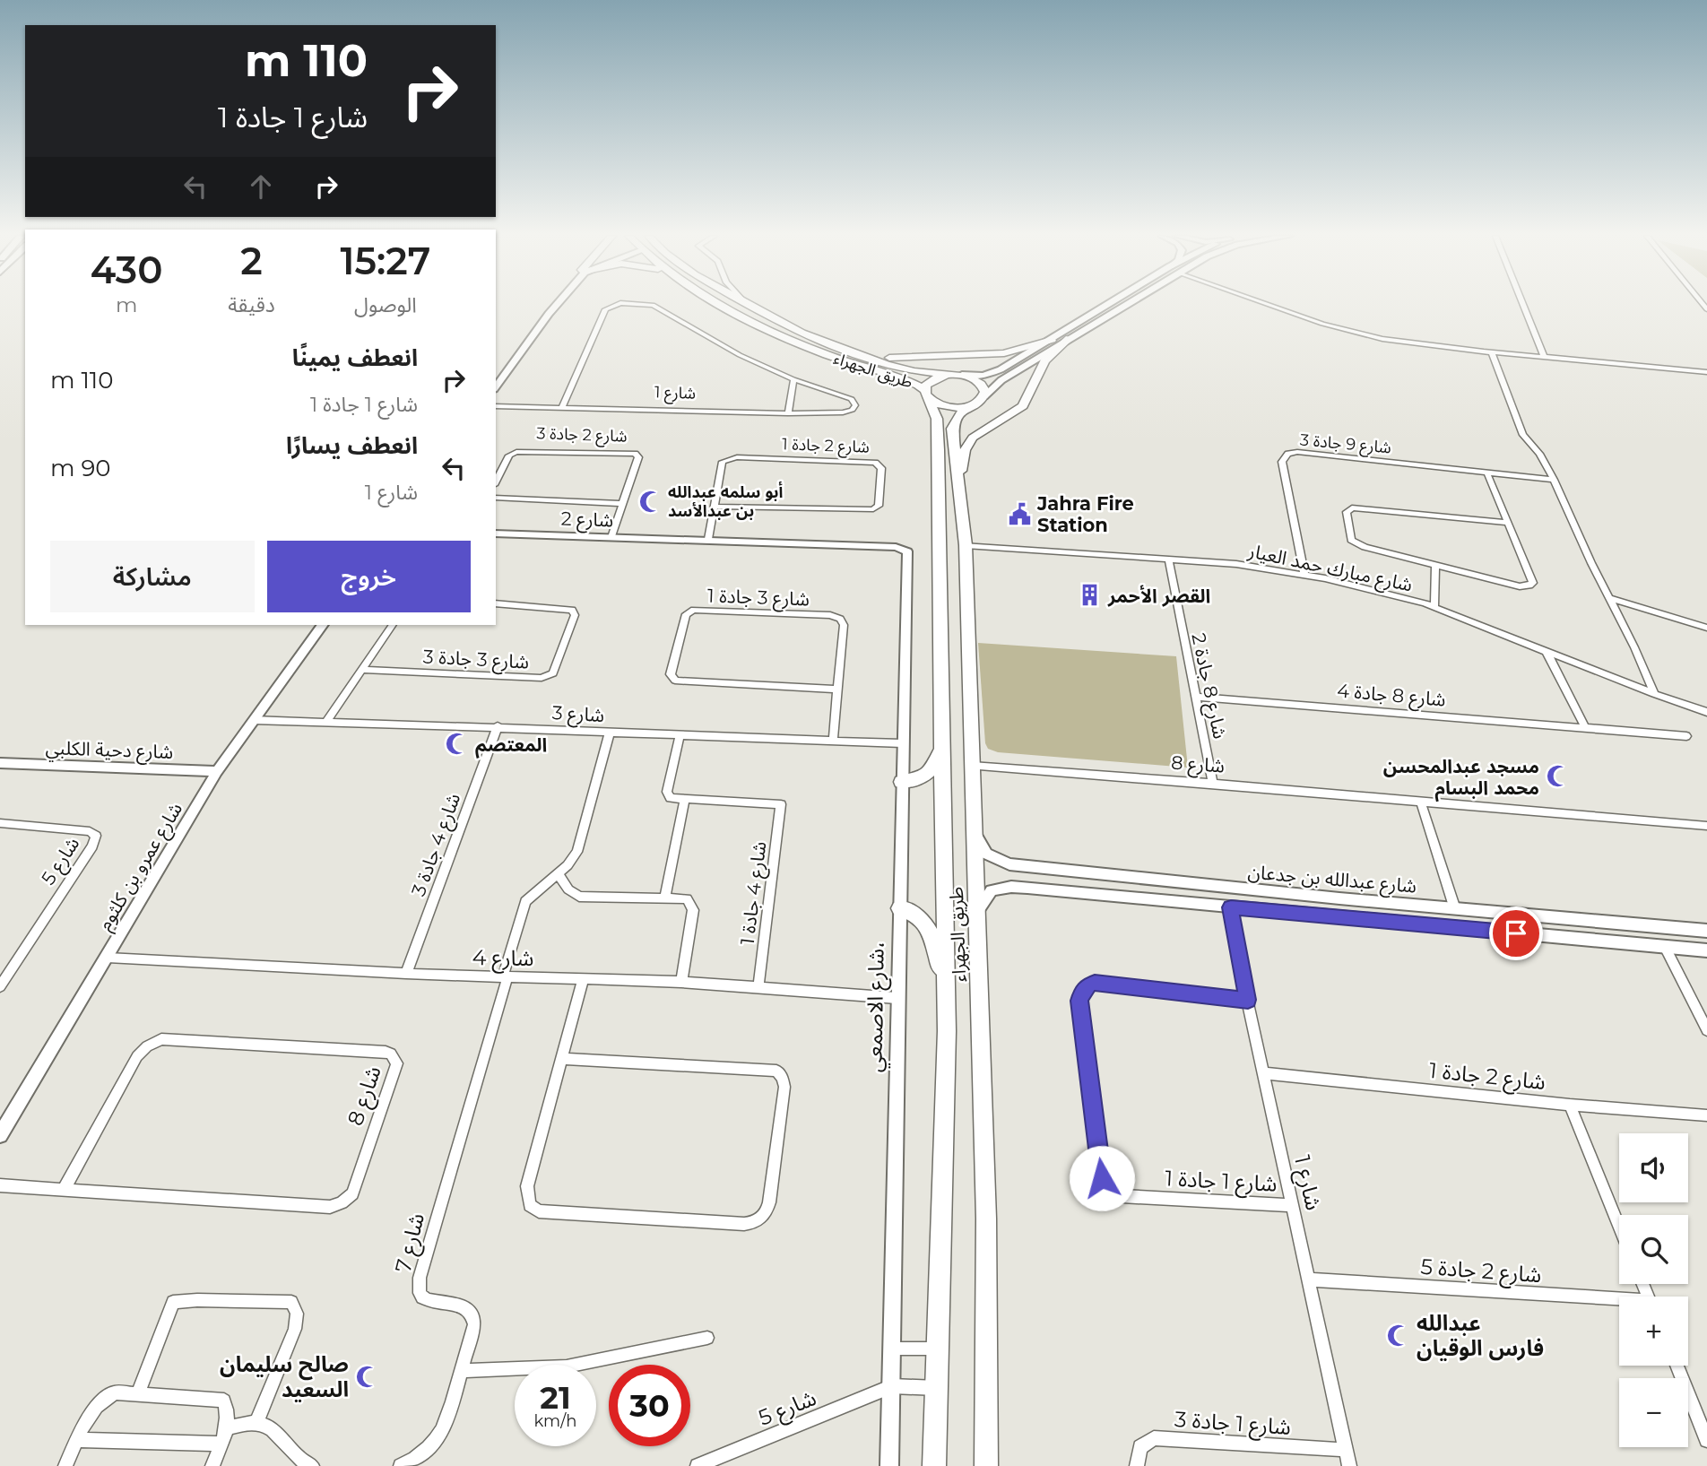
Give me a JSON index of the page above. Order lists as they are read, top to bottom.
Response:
{
  "streets": {
    "highway": ["طريق الجهراء"],
    "street": [
      "شارع 1",
      "شارع 2 جادة 3",
      "شارع 9 جادة 3",
      "شارع 2 جادة 1",
      "شارع 2",
      "شارع مبارك حمد العيار",
      "شارع 3 جادة 1",
      "شارع 3 جادة 3",
      "شارع 8 جادة 2",
      "شارع 8 جادة 4",
      "شارع 3",
      "شارع دحية الكلبي",
      "شارع 8",
      "شارع 4 جادة 3",
      "شارع 5",
      "شارع عمرو بن كلثوم",
      "شارع عبدالله بن جدعان",
      "شارع 4 جادة 1",
      "شارع 4",
      "شارع الاصمعي،",
      "شارع 1 جادة 1",
      "شارع 7",
      "شارع 2 جادة 5",
      "شارع 1 جادة 3"
    ]
  },
  "crossings": [
    ["طريق الجهراء", "شارع مبارك حمد العيار"],
    ["طريق الجهراء", "شارع 8"],
    ["طريق الجهراء", "شارع عبدالله بن جدعان"],
    ["شارع 1", "شارع 2 جادة 1"],
    ["شارع 1", "شارع عبدالله بن جدعان"],
    ["شارع 1", "شارع 1 جادة 1"],
    ["شارع 1", "شارع 2 جادة 5"],
    ["شارع 1", "شارع 1 جادة 3"],
    ["شارع 2 جادة 3", "شارع 2"],
    ["شارع 9 جادة 3", "شارع مبارك حمد العيار"],
    ["شارع 2 جادة 1", "شارع 2"],
    ["شارع 2", "شارع الاصمعي،"],
    ["شارع مبارك حمد العيار", "شارع 8 جادة 2"],
    ["شارع 3 جادة 1", "شارع 3"],
    ["شارع 8 جادة 2", "شارع 8 جادة 4"],
    ["شارع 8 جادة 2", "شارع 8"],
    ["شارع 3", "شارع 4 جادة 3"],
    ["شارع 3", "شارع عمرو بن كلثوم"],
    ["شارع 3", "شارع الاصمعي،"],
    ["شارع دحية الكلبي", "شارع عمرو بن كلثوم"],
    ["شارع 4 جادة 3", "شارع 4"],
    ["شارع 5", "شارع الاصمعي،"],
    ["شارع عمرو بن كلثوم", "شارع 4"],
    ["شارع 4 جادة 1", "شارع 4"],
    ["شارع 4", "شارع الاصمعي،"],
    ["شارع 4", "شارع 7"]
  ],
  "places": {
    "mosque": [
      "أبو سلمه عبدالله بن عبدالأسد",
      "المعتصم",
      "مسجد عبدالمحسن محمد البسام",
      "عبدالله فارس الوقيان",
      "صالح سليمان السعيد"
    ],
    "public building": ["Jahra Fire Station"],
    "building": ["القصر الأحمر"]
  },
  "page": {
    "turn": ["110 m", "شارع 1 جادة 1"],
    "eta": [
      "15:27",
      "الوصول",
      "2",
      "دقيقة",
      "430",
      "m"
    ],
    "list": [
      {
        "name": "انعطف يمينًا",
        "note": "شارع 1 جادة 1",
        "value": "110 m"
      },
      {
        "name": "انعطف يسارًا",
        "note": "شارع 1",
        "value": "90 m"
      }
    ],
    "buttons": ["خروج", "مشاركة"],
    "map_buttons": ["+", "−"],
    "speed": "21 km/h",
    "limit": "30"
  }
}
